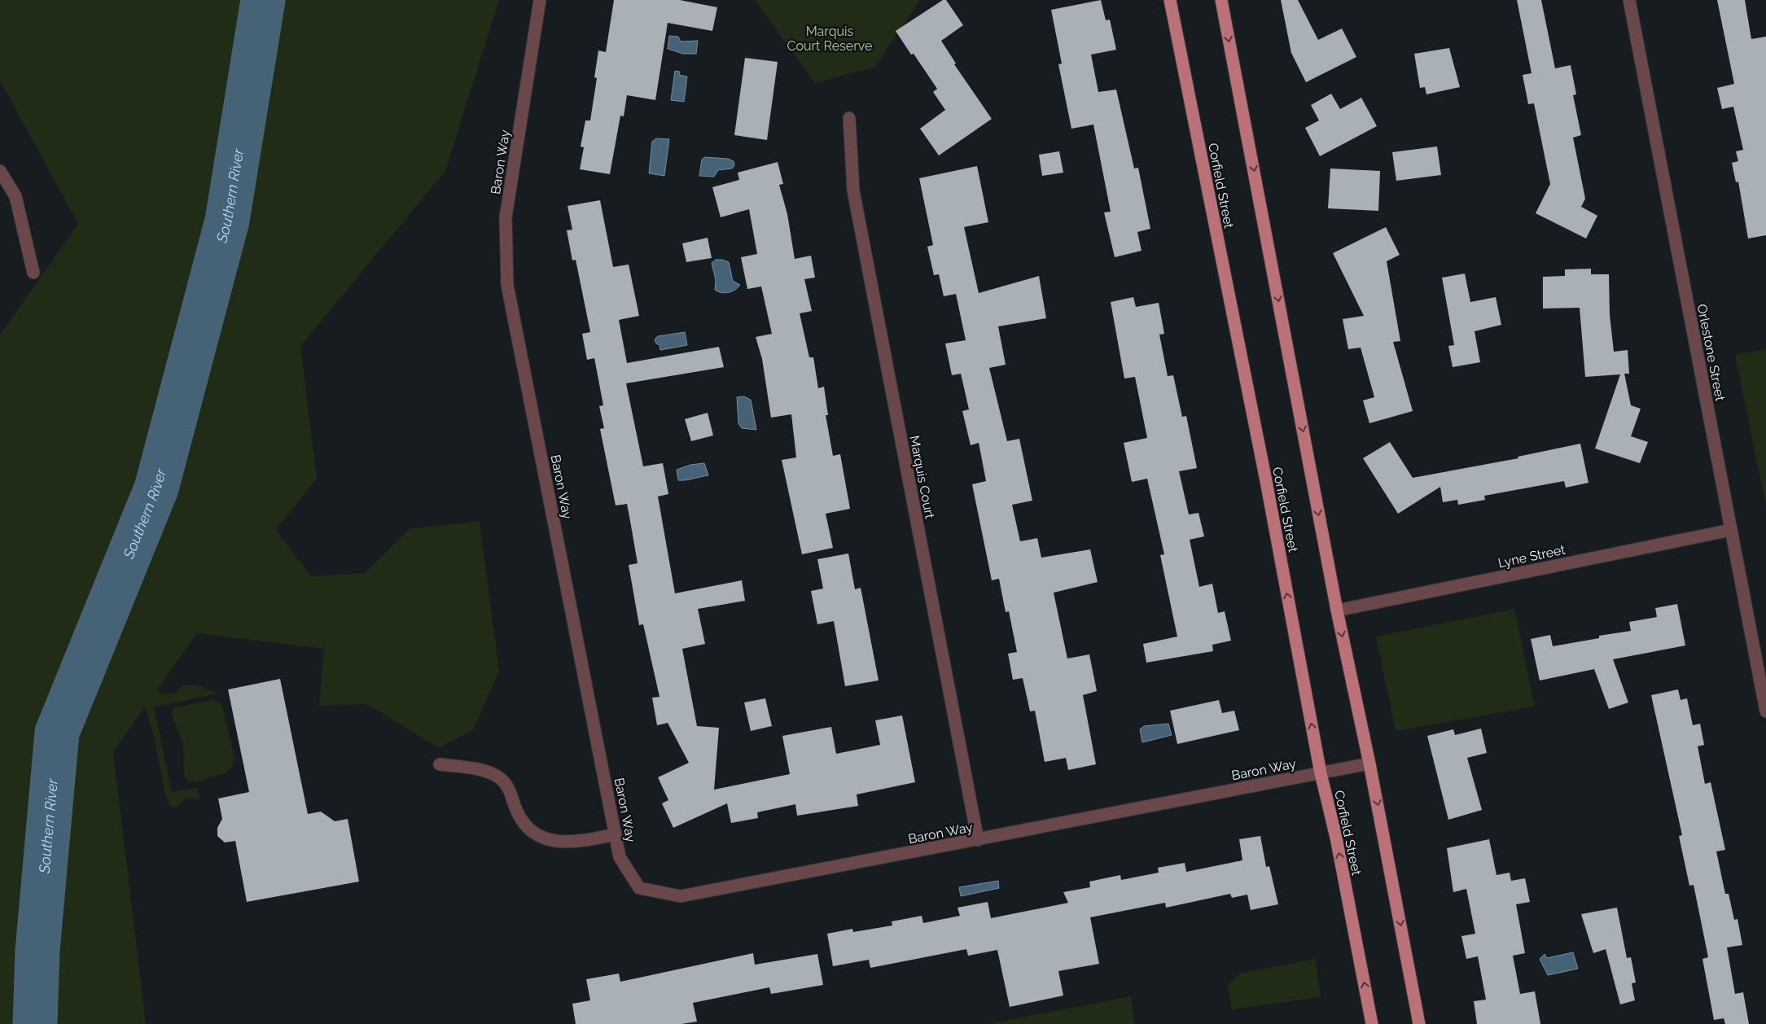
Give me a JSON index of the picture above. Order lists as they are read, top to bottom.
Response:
{
  "streets": {
    "main road": ["Corfield Street"],
    "street": [
      "Baron Way",
      "Orlestone Street",
      "Marquis Court",
      "Lyne Street"
    ]
  },
  "crossings": [
    ["Baron Way", "Corfield Street"],
    ["Baron Way", "Marquis Court"],
    ["Orlestone Street", "Lyne Street"]
  ],
  "water": ["Southern River"],
  "parks": ["Marquis Court Reserve"]
}
